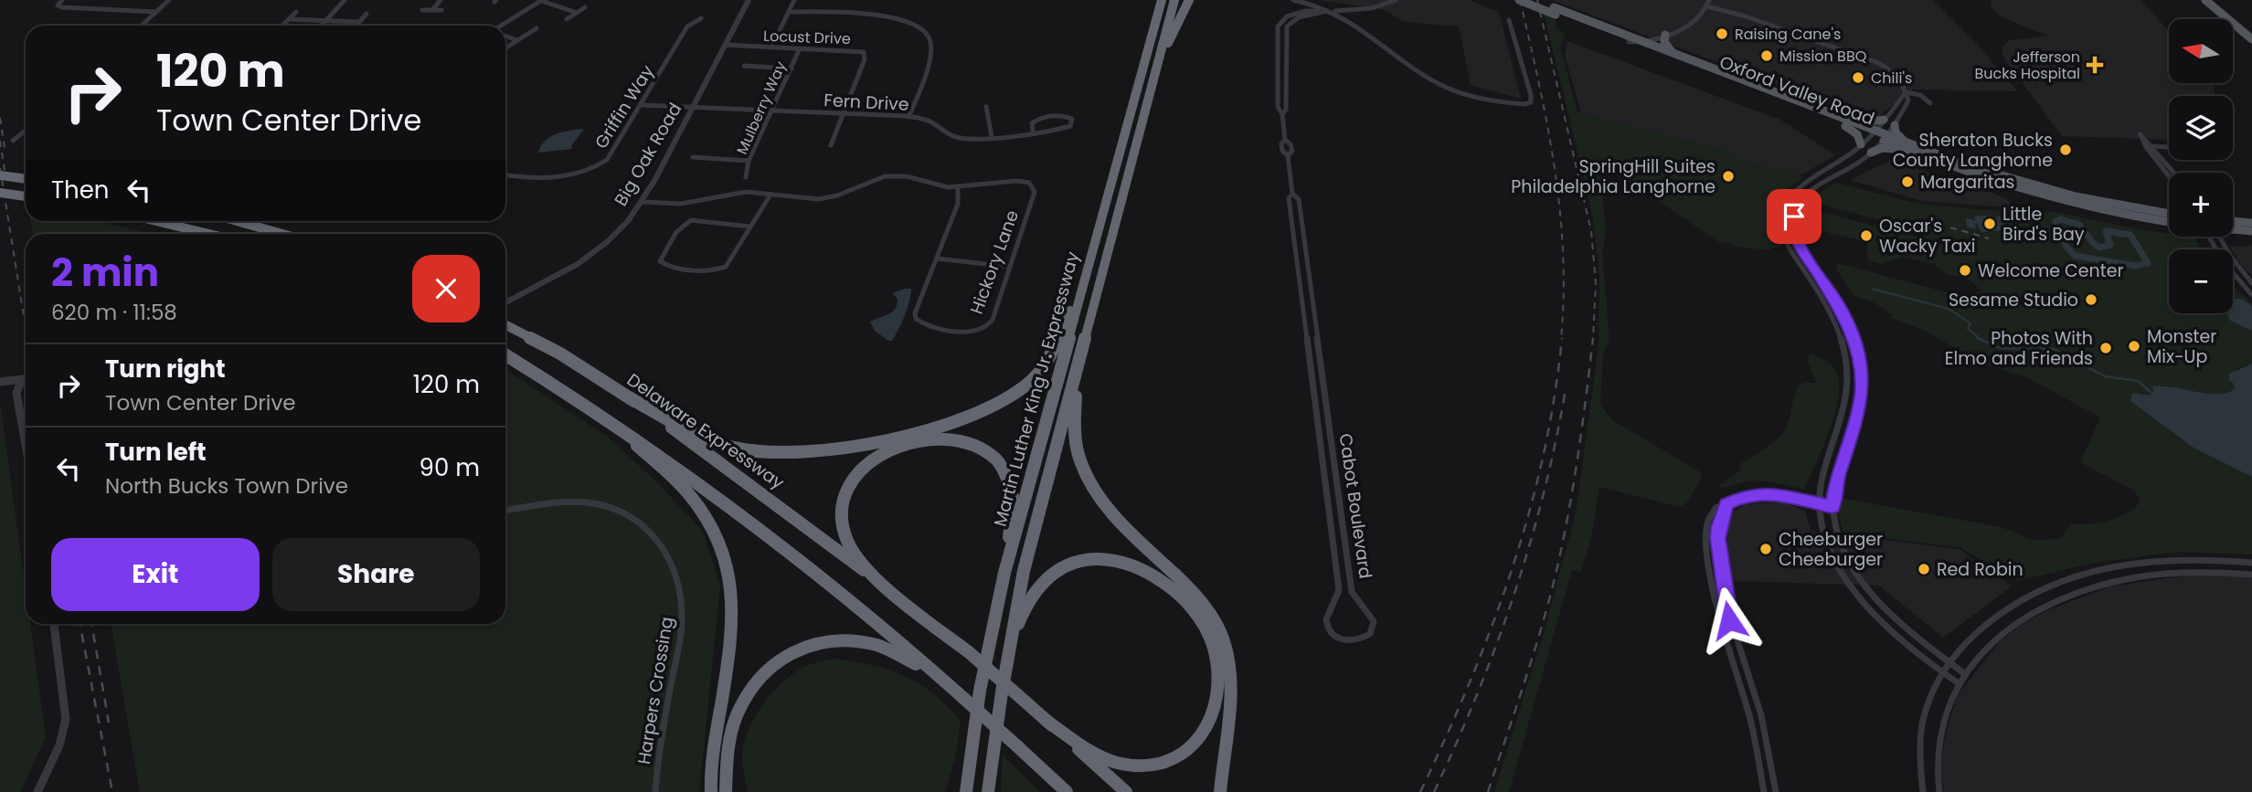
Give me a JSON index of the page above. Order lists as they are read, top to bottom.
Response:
{
  "streets": {
    "highway": ["Martin Luther King Jr. Expressway", "Delaware Expressway"],
    "main road": ["Oxford Valley Road"],
    "street": [
      "Locust Drive",
      "Fern Drive",
      "Griffin Way",
      "Mulberry Way",
      "Big Oak Road",
      "Hickory Lane",
      "Cabot Boulevard",
      "Harpers Crossing"
    ]
  },
  "crossings": [
    ["Locust Drive", "Fern Drive"],
    ["Locust Drive", "Mulberry Way"],
    ["Locust Drive", "Big Oak Road"],
    ["Fern Drive", "Griffin Way"],
    ["Fern Drive", "Mulberry Way"],
    ["Fern Drive", "Big Oak Road"],
    ["Big Oak Road", "Hickory Lane"]
  ],
  "places": {
    "other": [
      "Raising Cane's",
      "Mission BBQ",
      "Chili's",
      "Sheraton Bucks County Langhorne",
      "SpringHill Suites Philadelphia Langhorne",
      "Margaritas",
      "Little Bird's Bay",
      "Oscar's Wacky Taxi",
      "Welcome Center",
      "Sesame Studio",
      "Monster Mix-Up",
      "Photos With Elmo and Friends",
      "Cheeburger Cheeburger",
      "Red Robin"
    ],
    "health": ["Jefferson Bucks Hospital"]
  },
  "north": "left",
  "page": {
    "map_buttons": ["+", "−"],
    "turn": ["120 m", "Town Center Drive"],
    "then": "Then",
    "heading": ["2 min", "620 m · 11:58"],
    "list": [
      {
        "name": "Turn right",
        "note": "Town Center Drive",
        "value": "120 m"
      },
      {
        "name": "Turn left",
        "note": "North Bucks Town Drive",
        "value": "90 m"
      }
    ],
    "buttons": ["Exit", "Share"]
  }
}
